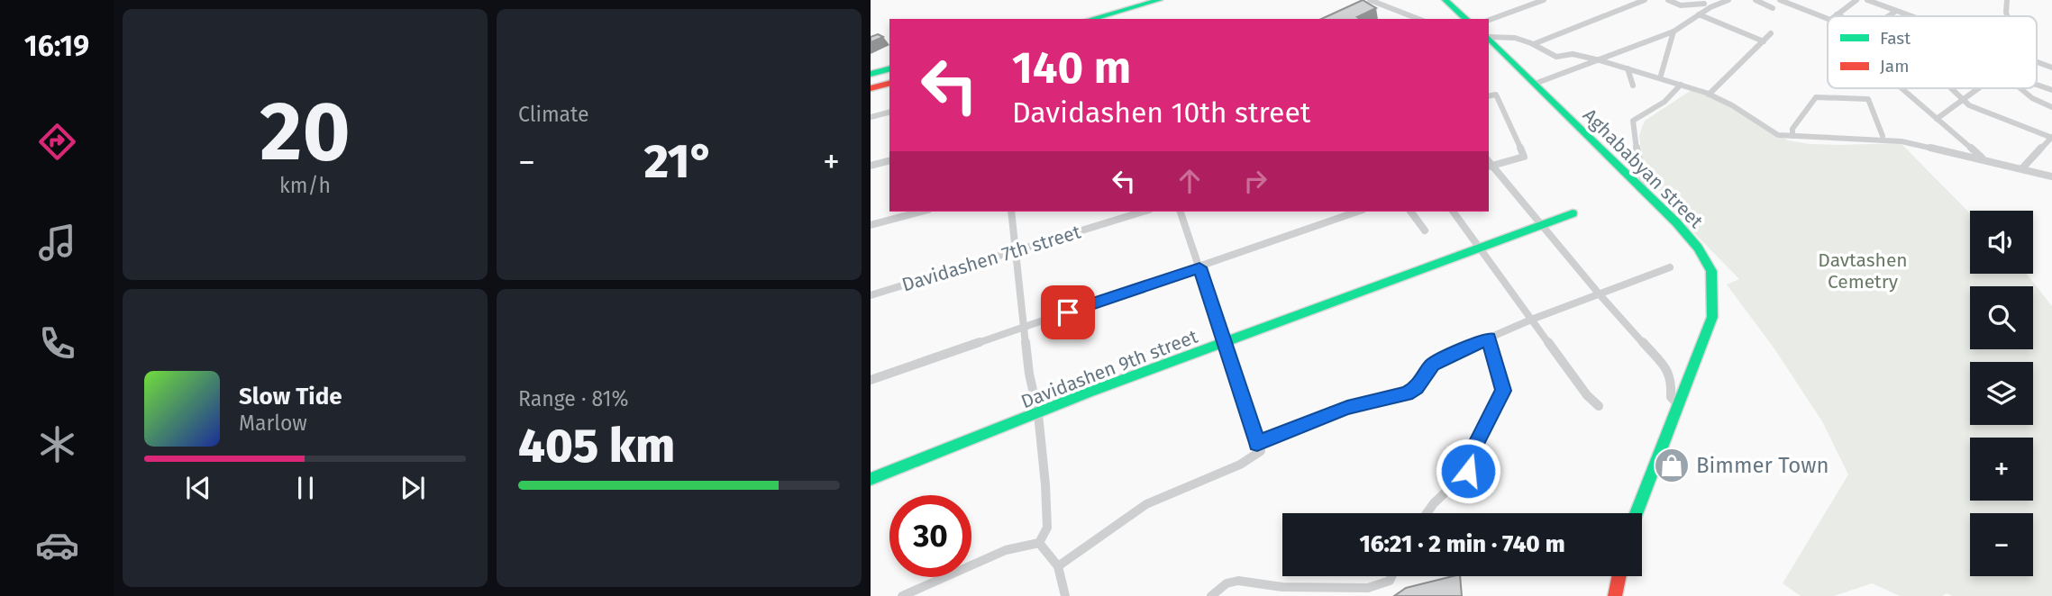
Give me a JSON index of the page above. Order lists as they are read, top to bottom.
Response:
{
  "streets": {
    "street": ["Aghababyan street", "Davidashen 7th street", "Davidashen 9th street"]
  },
  "parks": ["Davtashen Cemetry"],
  "places": {
    "shop": ["Bimmer Town"]
  },
  "legend": ["Fast", "Jam"],
  "page": {
    "tabs": "16:19",
    "tile": [
      ["20", "km/h"],
      "Climate",
      ["Range · 81%", "405 km"]
    ],
    "turn": ["140 m", "Davidashen 10th street"],
    "heat": ["−", "21°", "+"],
    "map_buttons": ["+", "−"],
    "song": ["Slow Tide", "Marlow"],
    "limit": "30",
    "trip": "16:21 · 2 min · 740 m"
  }
}
